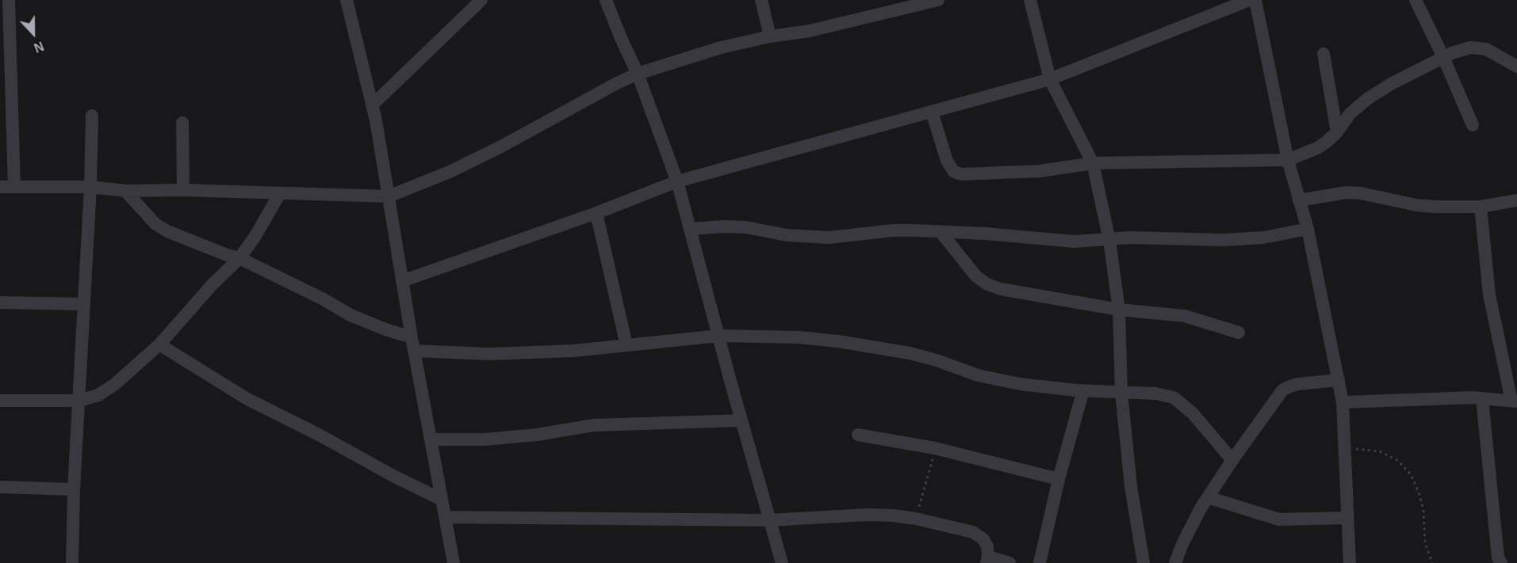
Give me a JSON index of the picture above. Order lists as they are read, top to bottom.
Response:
{
  "north": "bottom"
}
